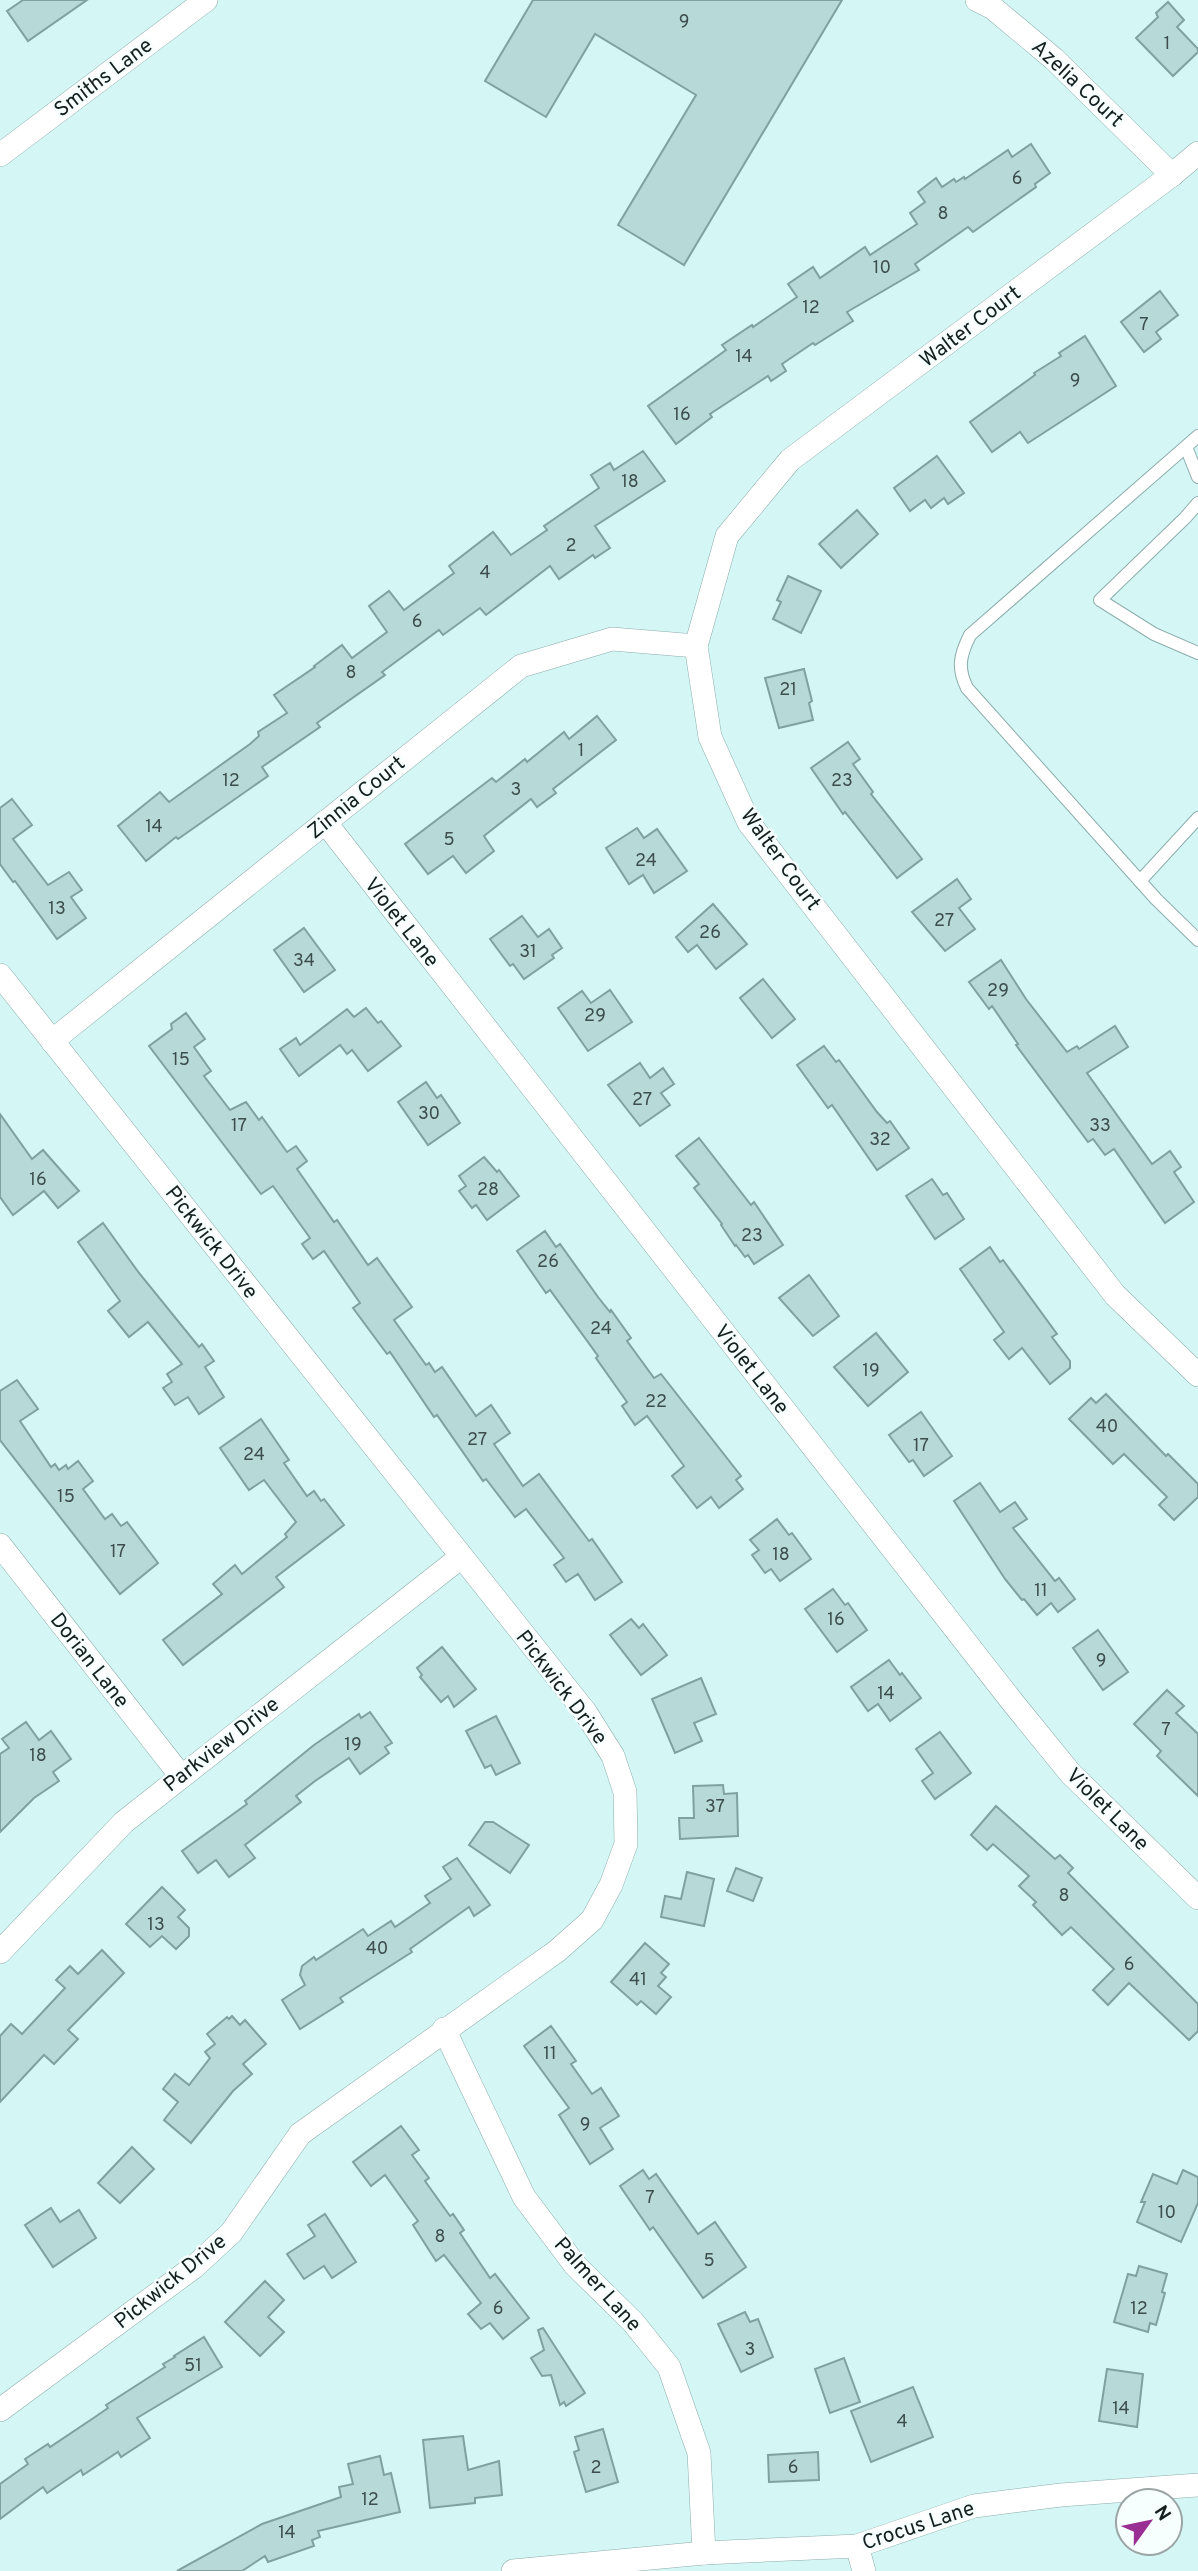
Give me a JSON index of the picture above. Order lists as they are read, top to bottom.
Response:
{
  "streets": {
    "street": [
      "Smiths Lane",
      "Azelia Court",
      "Walter Court",
      "Zinnia Court",
      "Violet Lane",
      "Pickwick Drive",
      "Dorian Lane",
      "Parkview Drive",
      "Palmer Lane",
      "Crocus Lane"
    ]
  },
  "crossings": [
    ["Azelia Court", "Walter Court"],
    ["Walter Court", "Zinnia Court"],
    ["Zinnia Court", "Violet Lane"],
    ["Zinnia Court", "Pickwick Drive"],
    ["Pickwick Drive", "Parkview Drive"],
    ["Pickwick Drive", "Palmer Lane"],
    ["Dorian Lane", "Parkview Drive"],
    ["Palmer Lane", "Crocus Lane"]
  ],
  "house_numbers": [
    "9",
    "1",
    "6",
    "8",
    "10",
    "12",
    "7",
    "14",
    "9",
    "16",
    "18",
    "2",
    "4",
    "6",
    "8",
    "21",
    "1",
    "12",
    "23",
    "3",
    "14",
    "5",
    "24",
    "13",
    "27",
    "26",
    "31",
    "34",
    "29",
    "29",
    "15",
    "27",
    "30",
    "17",
    "33",
    "32",
    "16",
    "28",
    "23",
    "26",
    "24",
    "19",
    "22",
    "40",
    "27",
    "17",
    "24",
    "15",
    "17",
    "18",
    "11",
    "16",
    "9",
    "14",
    "7",
    "19",
    "18",
    "37",
    "8",
    "13",
    "40",
    "6",
    "41",
    "11",
    "9",
    "7",
    "10",
    "8",
    "5",
    "6",
    "12",
    "3",
    "51",
    "14",
    "4",
    "2",
    "6",
    "12",
    "14"
  ],
  "north": "top right"
}
